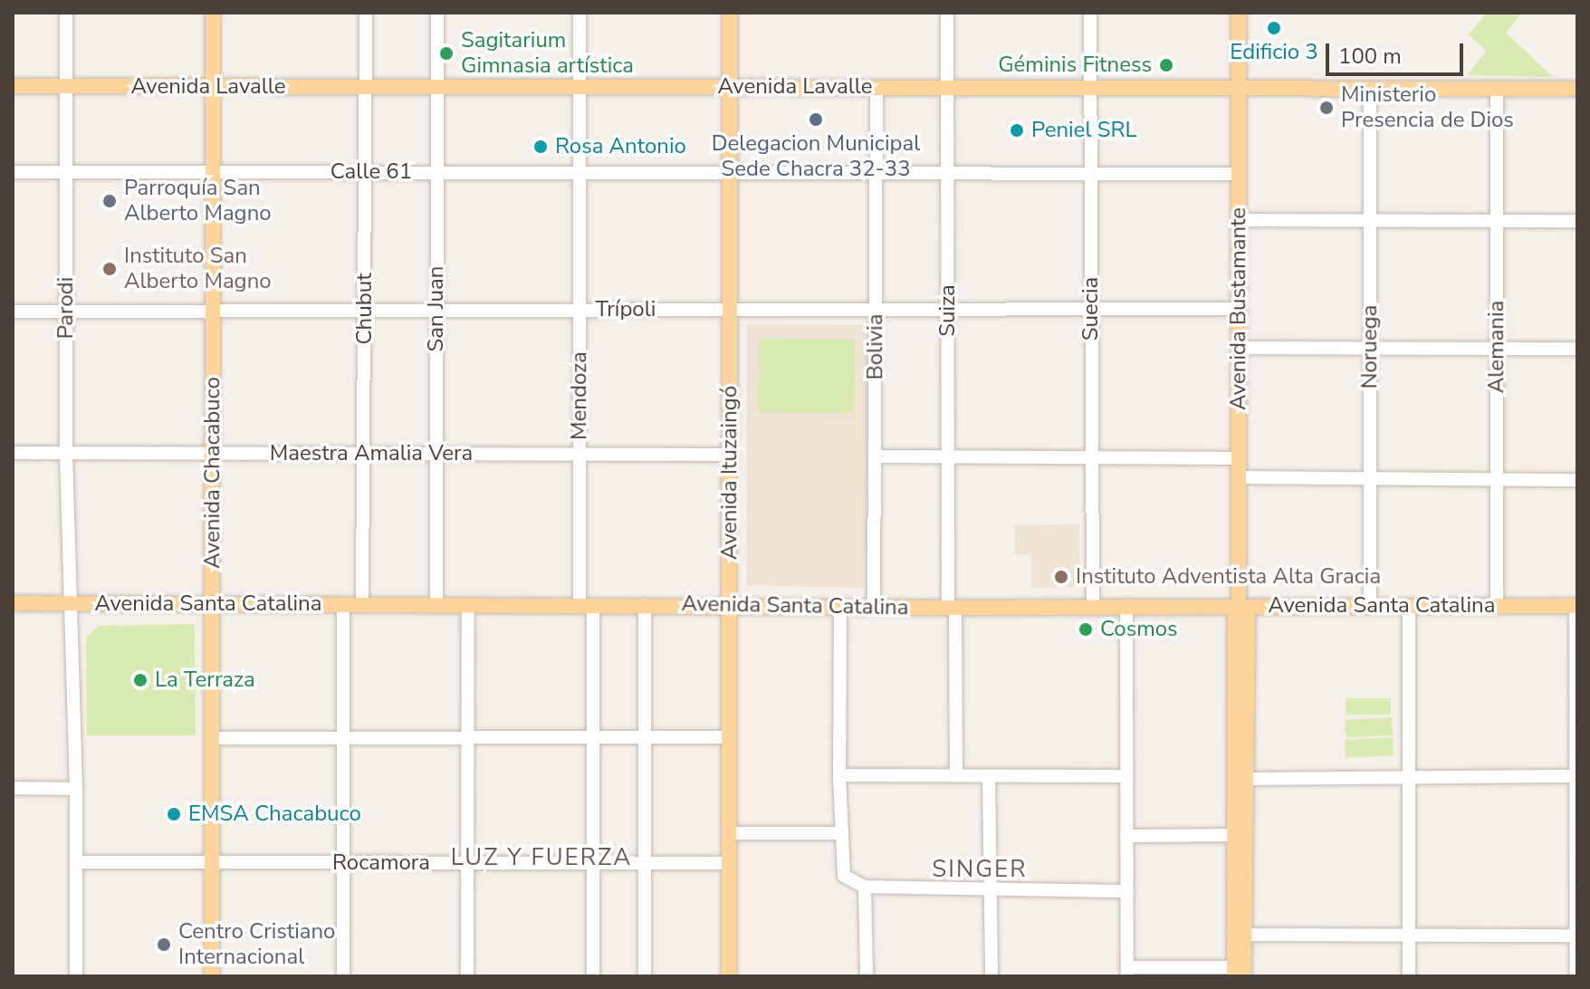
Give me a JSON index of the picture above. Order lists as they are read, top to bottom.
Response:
{
  "streets": {
    "main road": [
      "Avenida Lavalle",
      "Avenida Bustamante",
      "Avenida Chacabuco",
      "Avenida Ituzaingó",
      "Avenida Santa Catalina"
    ],
    "street": [
      "Calle 61",
      "Parodi",
      "Chubut",
      "San Juan",
      "Suecia",
      "Trípoli",
      "Suiza",
      "Bolivia",
      "Noruega",
      "Alemania",
      "Mendoza",
      "Maestra Amalia Vera",
      "Rocamora"
    ]
  },
  "crossings": [
    ["Avenida Lavalle", "Parodi"],
    ["Avenida Lavalle", "Chubut"],
    ["Avenida Lavalle", "San Juan"],
    ["Avenida Lavalle", "Suecia"],
    ["Avenida Lavalle", "Avenida Bustamante"],
    ["Avenida Lavalle", "Suiza"],
    ["Avenida Lavalle", "Bolivia"],
    ["Avenida Lavalle", "Noruega"],
    ["Avenida Lavalle", "Alemania"],
    ["Avenida Lavalle", "Mendoza"],
    ["Avenida Lavalle", "Avenida Chacabuco"],
    ["Avenida Lavalle", "Avenida Ituzaingó"],
    ["Calle 61", "Parodi"],
    ["Calle 61", "Chubut"],
    ["Calle 61", "San Juan"],
    ["Calle 61", "Suecia"],
    ["Calle 61", "Avenida Bustamante"],
    ["Calle 61", "Suiza"],
    ["Calle 61", "Bolivia"],
    ["Calle 61", "Mendoza"],
    ["Calle 61", "Avenida Chacabuco"],
    ["Calle 61", "Avenida Ituzaingó"],
    ["Parodi", "Trípoli"],
    ["Parodi", "Maestra Amalia Vera"],
    ["Parodi", "Avenida Santa Catalina"],
    ["Parodi", "Rocamora"],
    ["Chubut", "Trípoli"],
    ["Chubut", "Maestra Amalia Vera"],
    ["Chubut", "Avenida Santa Catalina"],
    ["San Juan", "Trípoli"],
    ["San Juan", "Maestra Amalia Vera"],
    ["San Juan", "Avenida Santa Catalina"],
    ["Suecia", "Trípoli"],
    ["Suecia", "Avenida Santa Catalina"],
    ["Avenida Bustamante", "Trípoli"],
    ["Avenida Bustamante", "Avenida Santa Catalina"],
    ["Trípoli", "Suiza"],
    ["Trípoli", "Bolivia"],
    ["Trípoli", "Mendoza"],
    ["Trípoli", "Avenida Chacabuco"],
    ["Trípoli", "Avenida Ituzaingó"],
    ["Suiza", "Avenida Santa Catalina"],
    ["Bolivia", "Avenida Santa Catalina"],
    ["Noruega", "Avenida Santa Catalina"],
    ["Alemania", "Avenida Santa Catalina"],
    ["Mendoza", "Maestra Amalia Vera"],
    ["Mendoza", "Avenida Santa Catalina"],
    ["Mendoza", "Rocamora"],
    ["Maestra Amalia Vera", "Avenida Chacabuco"],
    ["Maestra Amalia Vera", "Avenida Ituzaingó"],
    ["Avenida Chacabuco", "Avenida Santa Catalina"],
    ["Avenida Chacabuco", "Rocamora"],
    ["Avenida Ituzaingó", "Avenida Santa Catalina"],
    ["Avenida Ituzaingó", "Rocamora"]
  ],
  "districts": ["LUZ Y FUERZA", "SINGER"],
  "places": [
    "Edificio 3",
    "Sagitarium Gimnasia artística",
    "Géminis Fitness",
    "Ministerio Presencia de Dios",
    "Delegacion Municipal Sede Chacra 32-33",
    "Peniel SRL",
    "Rosa Antonio",
    "Parroquía San Alberto Magno",
    "Instituto San Alberto Magno",
    "Instituto Adventista Alta Gracia",
    "Cosmos",
    "La Terraza",
    "EMSA Chacabuco",
    "Centro Cristiano Internacional"
  ],
  "scale_bar": "100 m"
}
